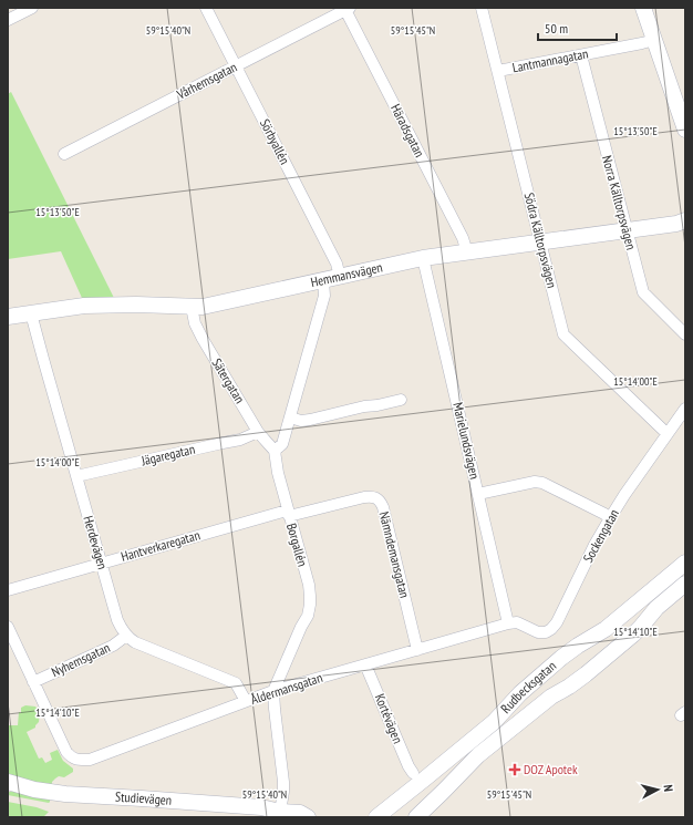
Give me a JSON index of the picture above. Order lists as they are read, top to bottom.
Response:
{
  "streets": {
    "street": [
      "Lantmannagatan",
      "Vårhemsgatan",
      "Häradsgatan",
      "Sörbyallén",
      "Norra Källtorpsvägen",
      "Södra Källtorpsvägen",
      "Hemmansvägen",
      "Sätergatan",
      "Marielundsvägen",
      "Jägaregatan",
      "Sockengatan",
      "Herdevägen",
      "Borgallén",
      "Hantverkaregatan",
      "Nämndemansgatan",
      "Nyhemsgatan",
      "Rudbecksgatan",
      "Åldermansgatan",
      "Kortévägen",
      "Studievägen"
    ]
  },
  "crossings": [
    ["Lantmannagatan", "Norra Källtorpsvägen"],
    ["Lantmannagatan", "Södra Källtorpsvägen"],
    ["Vårhemsgatan", "Häradsgatan"],
    ["Vårhemsgatan", "Sörbyallén"],
    ["Häradsgatan", "Hemmansvägen"],
    ["Sörbyallén", "Hemmansvägen"],
    ["Norra Källtorpsvägen", "Hemmansvägen"],
    ["Södra Källtorpsvägen", "Hemmansvägen"],
    ["Södra Källtorpsvägen", "Sockengatan"],
    ["Hemmansvägen", "Sätergatan"],
    ["Hemmansvägen", "Marielundsvägen"],
    ["Hemmansvägen", "Herdevägen"],
    ["Sätergatan", "Jägaregatan"],
    ["Sätergatan", "Borgallén"],
    ["Marielundsvägen", "Sockengatan"],
    ["Marielundsvägen", "Åldermansgatan"],
    ["Jägaregatan", "Herdevägen"],
    ["Sockengatan", "Åldermansgatan"],
    ["Herdevägen", "Hantverkaregatan"],
    ["Herdevägen", "Nyhemsgatan"],
    ["Borgallén", "Hantverkaregatan"],
    ["Borgallén", "Nämndemansgatan"],
    ["Borgallén", "Åldermansgatan"],
    ["Borgallén", "Studievägen"],
    ["Hantverkaregatan", "Nämndemansgatan"],
    ["Nämndemansgatan", "Åldermansgatan"],
    ["Nyhemsgatan", "Åldermansgatan"],
    ["Åldermansgatan", "Kortévägen"]
  ],
  "places": {
    "health": ["DOZ Apotek"]
  },
  "scale_bar": "50 m",
  "north": "right",
  "coordinates": [
    "59°15'40\"N",
    "59°15'45\"N",
    "15°13'50\"E",
    "15°14'00\"E",
    "15°14'10\"E"
  ]
}
